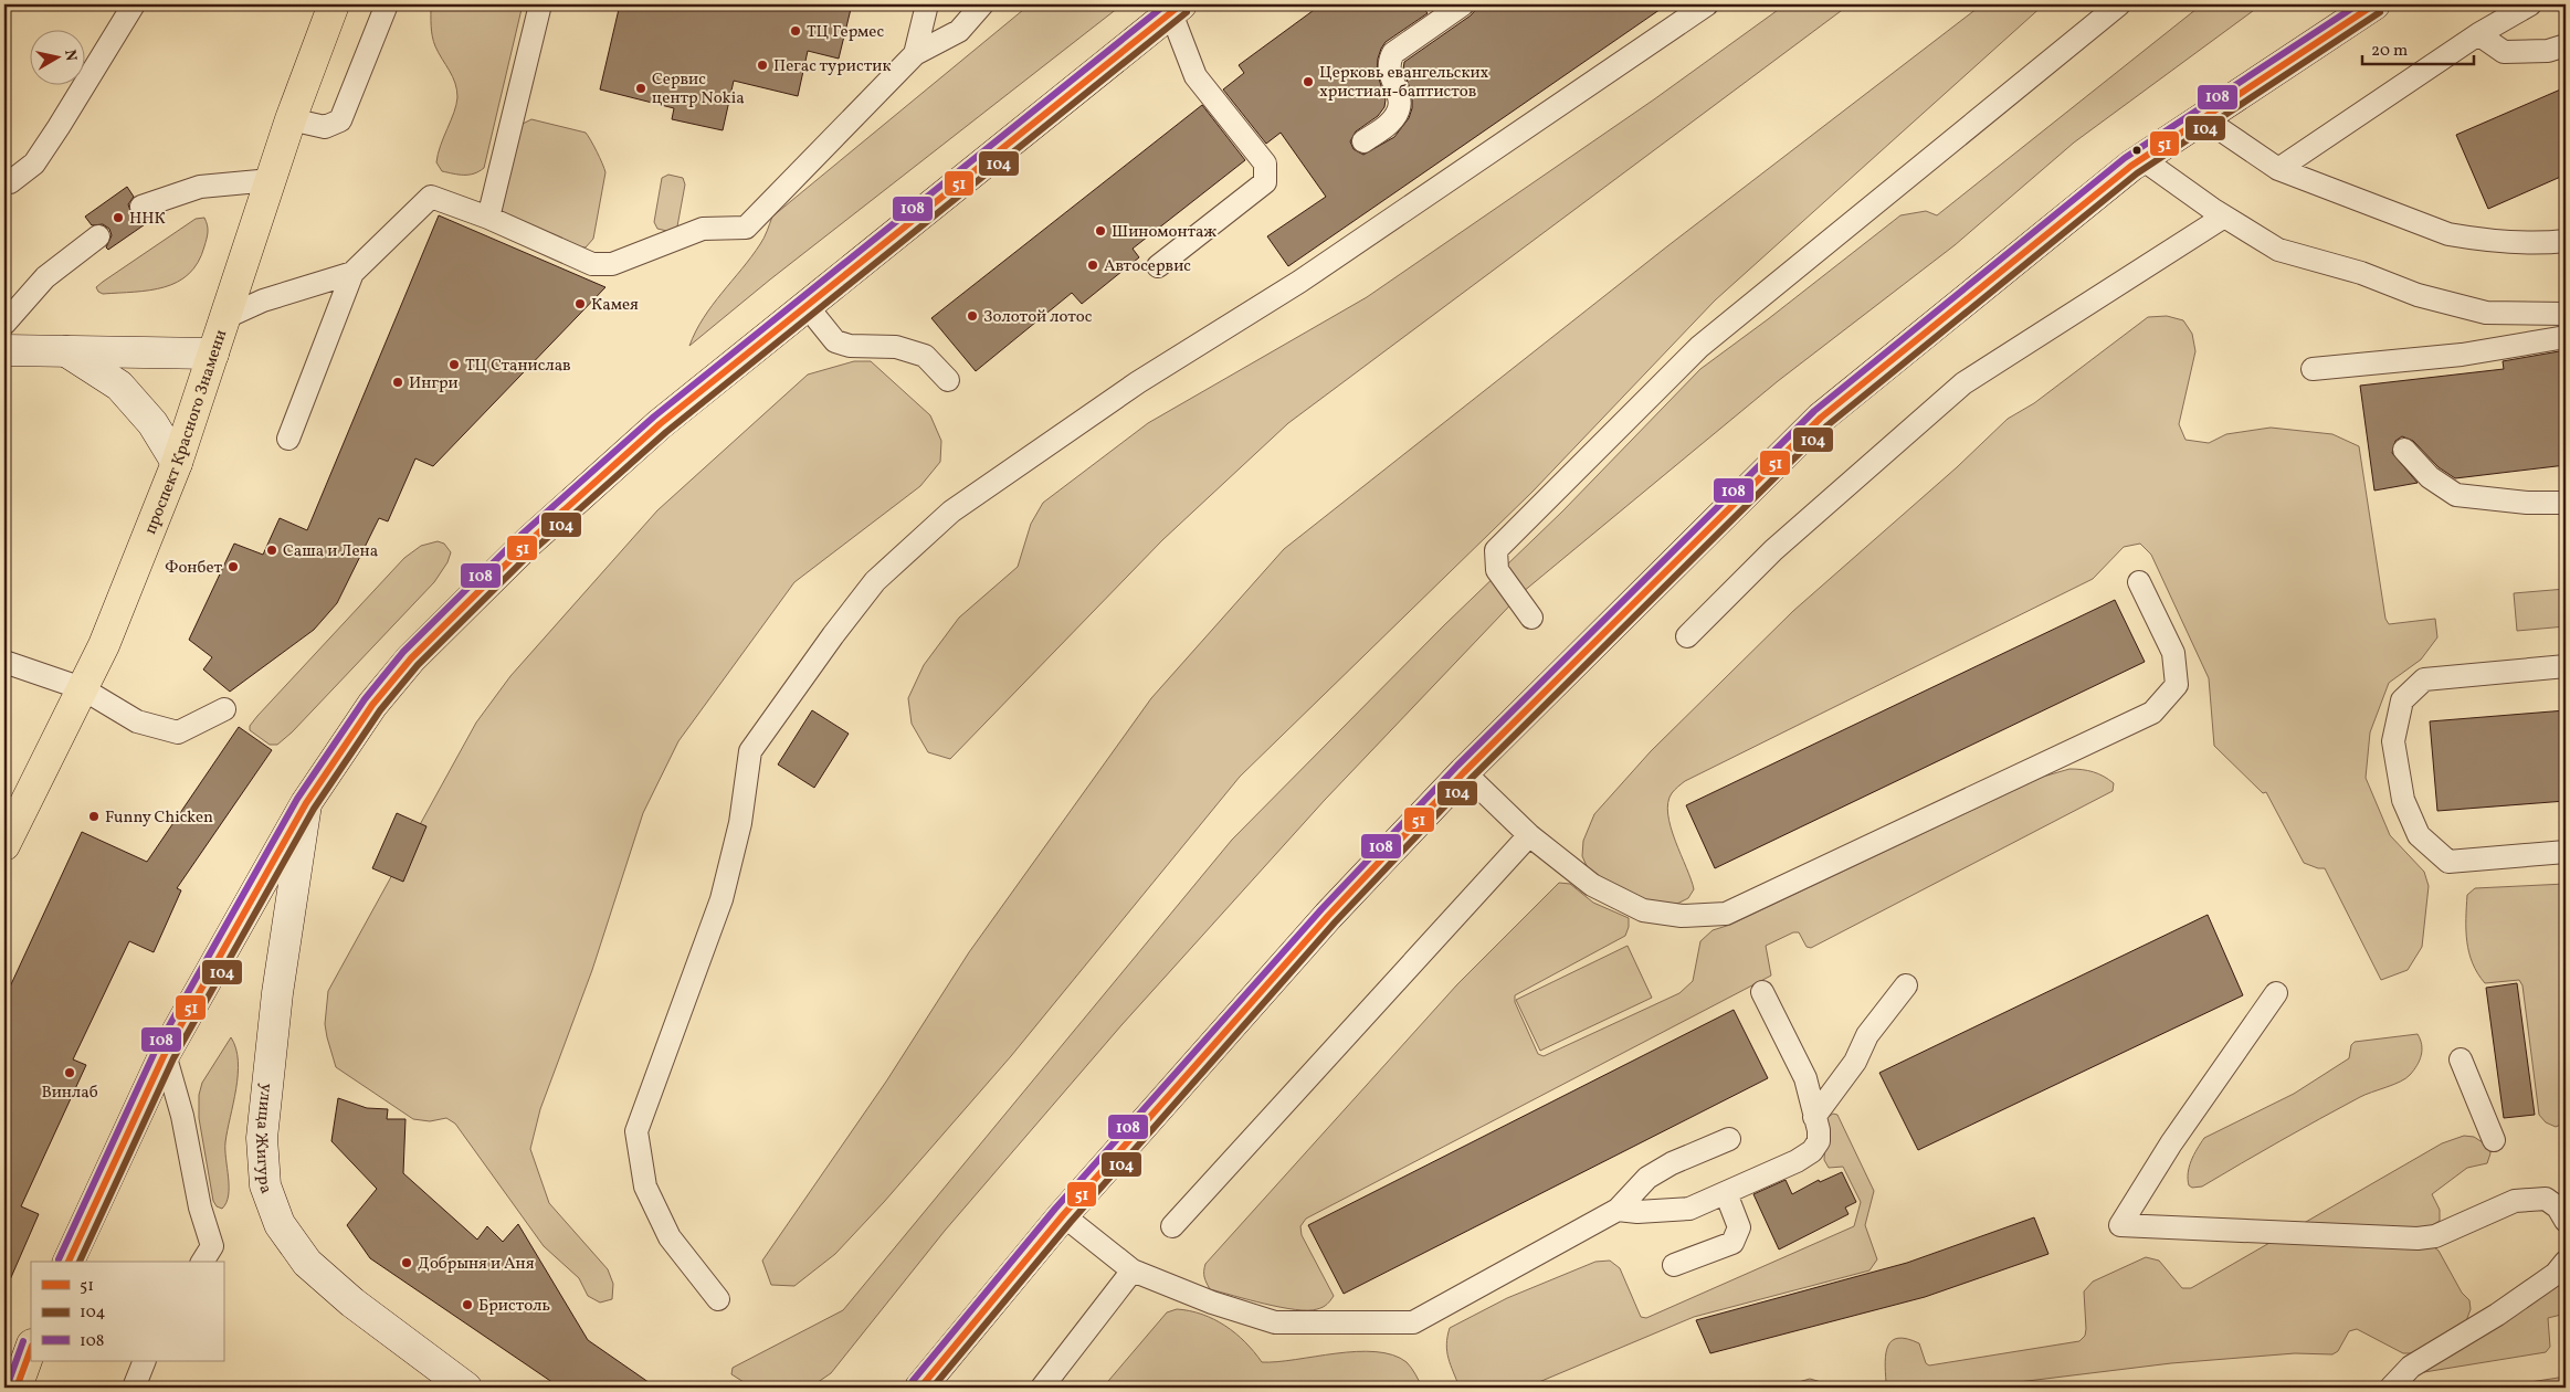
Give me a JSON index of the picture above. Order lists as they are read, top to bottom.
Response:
{
  "streets": {
    "main road": ["проспект Красного Знамени", "улица Жигура"]
  },
  "places": [
    "ТЦ Гермес",
    "Пегас туристик",
    "Церковь евангельских христиан-баптистов",
    "Сервис центр Nokia",
    "ННК",
    "Шиномонтаж",
    "Автосервис",
    "Камея",
    "Золотой лотос",
    "ТЦ Станислав",
    "Ингри",
    "Саша и Лена",
    "Фонбет",
    "Funny Chicken",
    "Винлаб",
    "Добрыня и Аня",
    "Бристоль"
  ],
  "lines": ["transit line 51", "transit line 108", "transit line 104"],
  "legend": ["51", "104", "108"],
  "scale_bar": "20 m",
  "north": "right"
}
